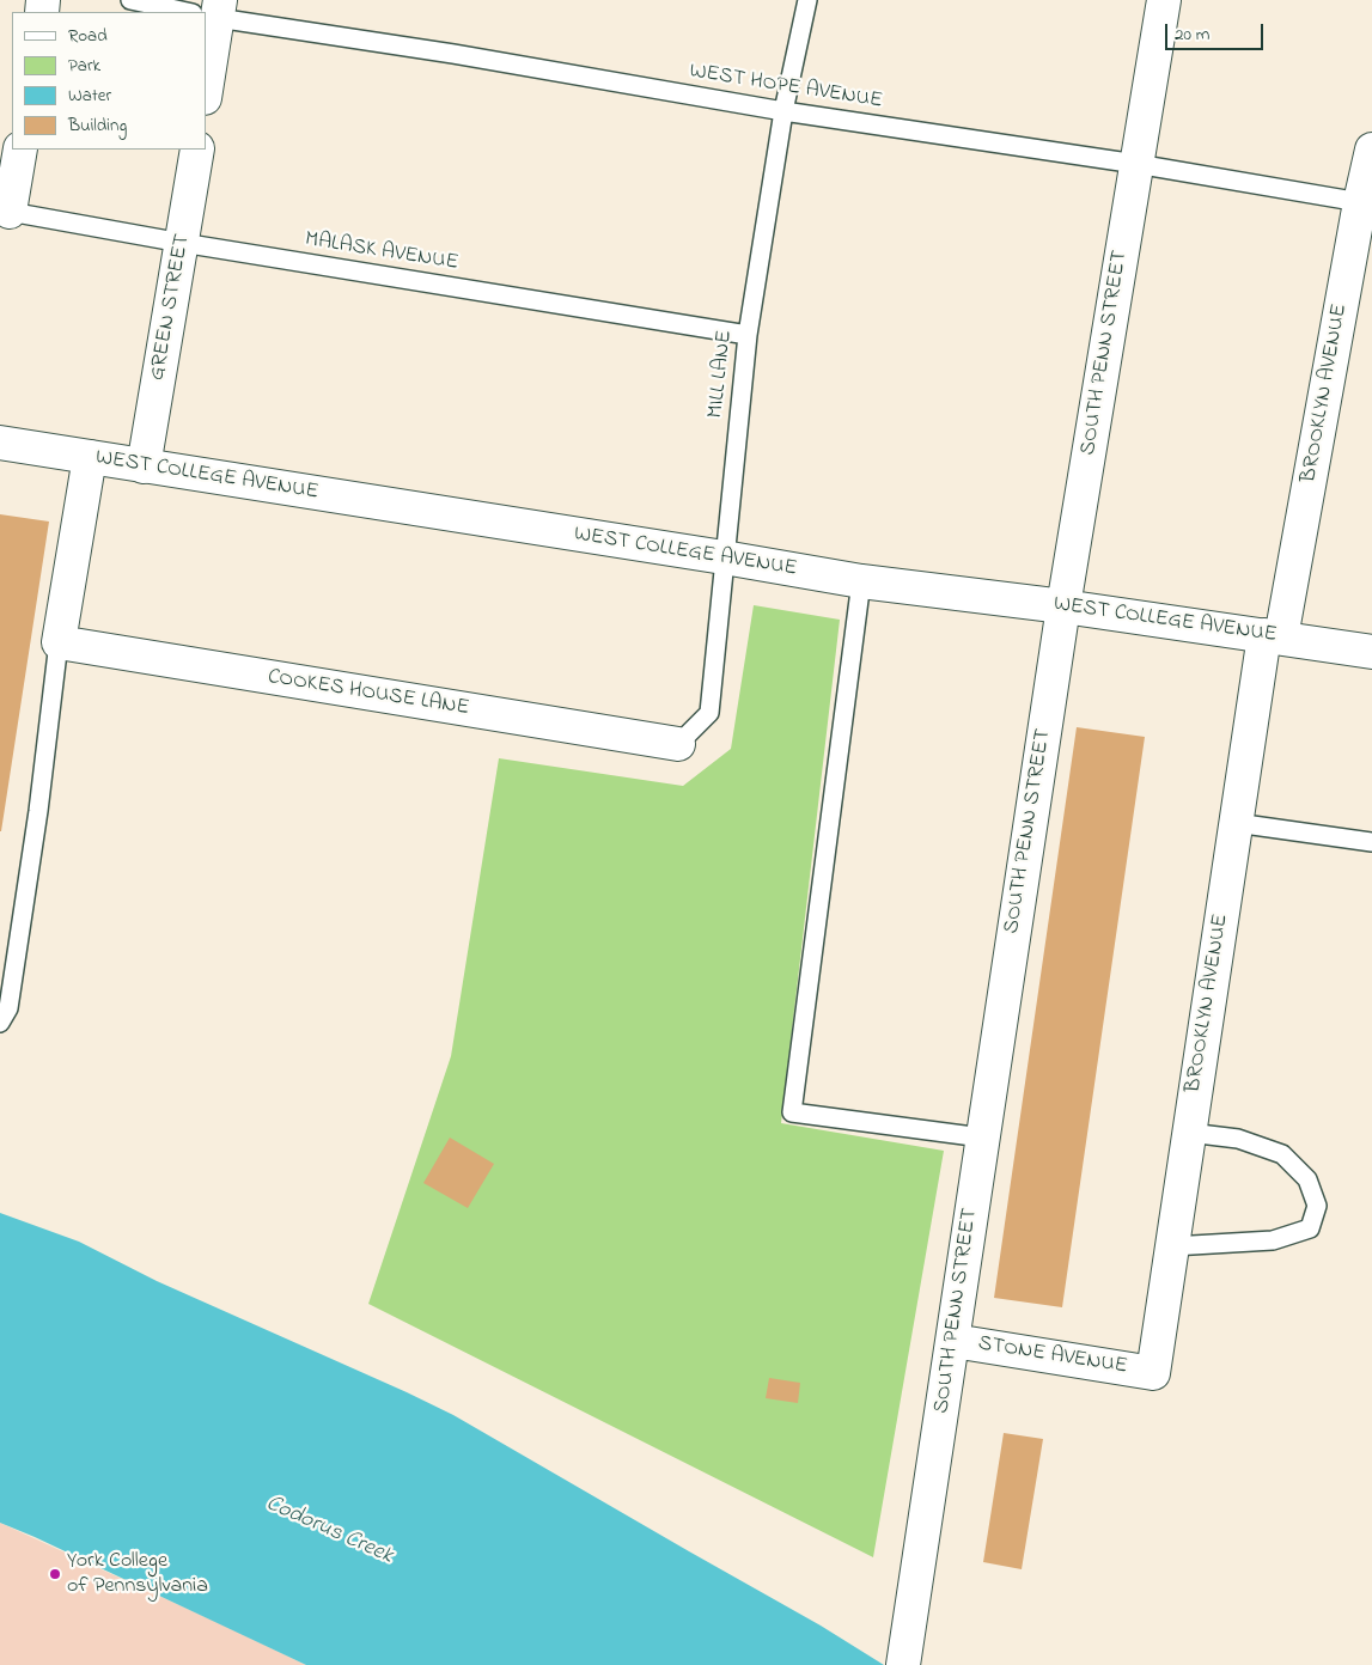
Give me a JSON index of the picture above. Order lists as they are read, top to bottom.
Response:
{
  "streets": {
    "street": [
      "GREEN STREET",
      "SOUTH PENN STREET",
      "BROOKLYN AVENUE",
      "WEST COLLEGE AVENUE",
      "COOKES HOUSE LANE",
      "STONE AVENUE"
    ],
    "lane": ["WEST HOPE AVENUE", "MALASK AVENUE", "MILL LANE"]
  },
  "crossings": [
    ["WEST HOPE AVENUE", "SOUTH PENN STREET"],
    ["WEST HOPE AVENUE", "MILL LANE"],
    ["WEST HOPE AVENUE", "BROOKLYN AVENUE"],
    ["MALASK AVENUE", "GREEN STREET"],
    ["MALASK AVENUE", "MILL LANE"],
    ["GREEN STREET", "WEST COLLEGE AVENUE"],
    ["SOUTH PENN STREET", "WEST COLLEGE AVENUE"],
    ["SOUTH PENN STREET", "STONE AVENUE"],
    ["MILL LANE", "WEST COLLEGE AVENUE"],
    ["MILL LANE", "COOKES HOUSE LANE"],
    ["BROOKLYN AVENUE", "WEST COLLEGE AVENUE"],
    ["BROOKLYN AVENUE", "STONE AVENUE"]
  ],
  "water": ["Codorus Creek"],
  "places": ["York College of Pennsylvania"],
  "legend": [
    "Road",
    "Park",
    "Water",
    "Building"
  ],
  "scale_bar": "20 m"
}
